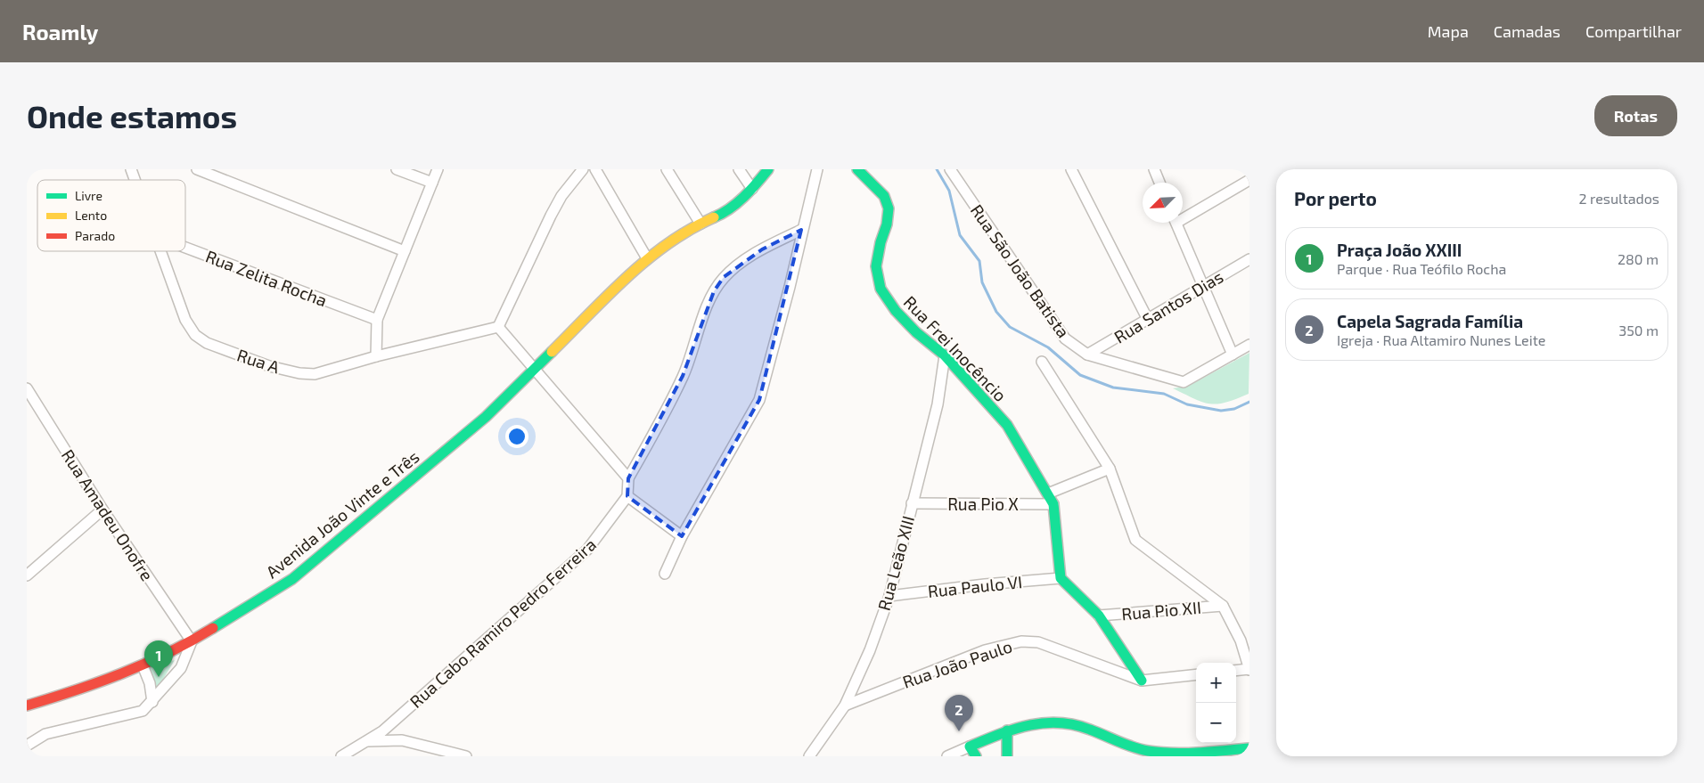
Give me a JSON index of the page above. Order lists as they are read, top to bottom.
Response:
{
  "streets": {
    "street": [
      "Rua São João Batista",
      "Rua Zelita Rocha",
      "Rua Santos Dias",
      "Rua Frei Inocêncio",
      "Rua A",
      "Rua Pio X",
      "Avenida João Vinte e Três",
      "Rua Amadeu Onofre",
      "Rua Leão XIII",
      "Rua Paulo VI",
      "Rua Pio XII",
      "Rua Cabo Ramiro Pedro Ferreira",
      "Rua João Paulo"
    ]
  },
  "crossings": [
    ["Rua São João Batista", "Rua Santos Dias"],
    ["Rua Frei Inocêncio", "Rua Pio X"],
    ["Rua Frei Inocêncio", "Rua Leão XIII"],
    ["Rua Frei Inocêncio", "Rua Paulo VI"],
    ["Rua Pio X", "Rua Leão XIII"],
    ["Avenida João Vinte e Três", "Rua Amadeu Onofre"],
    ["Rua Leão XIII", "Rua Paulo VI"],
    ["Rua Leão XIII", "Rua João Paulo"]
  ],
  "legend": ["Livre", "Lento", "Parado"],
  "north": "bottom left",
  "page": {
    "header": "Roamly",
    "nav": ["Mapa", "Camadas", "Compartilhar"],
    "buttons": "Rotas",
    "title": "Onde estamos",
    "heading": ["Por perto", "2 resultados"],
    "list": [
      {
        "mark": "1",
        "name": "Praça João XXIII",
        "note": "Parque · Rua Teófilo Rocha",
        "value": "280 m"
      },
      {
        "mark": "2",
        "name": "Capela Sagrada Família",
        "note": "Igreja · Rua Altamiro Nunes Leite",
        "value": "350 m"
      }
    ],
    "pins": ["1", "2"],
    "map_buttons": ["+", "−"]
  }
}
